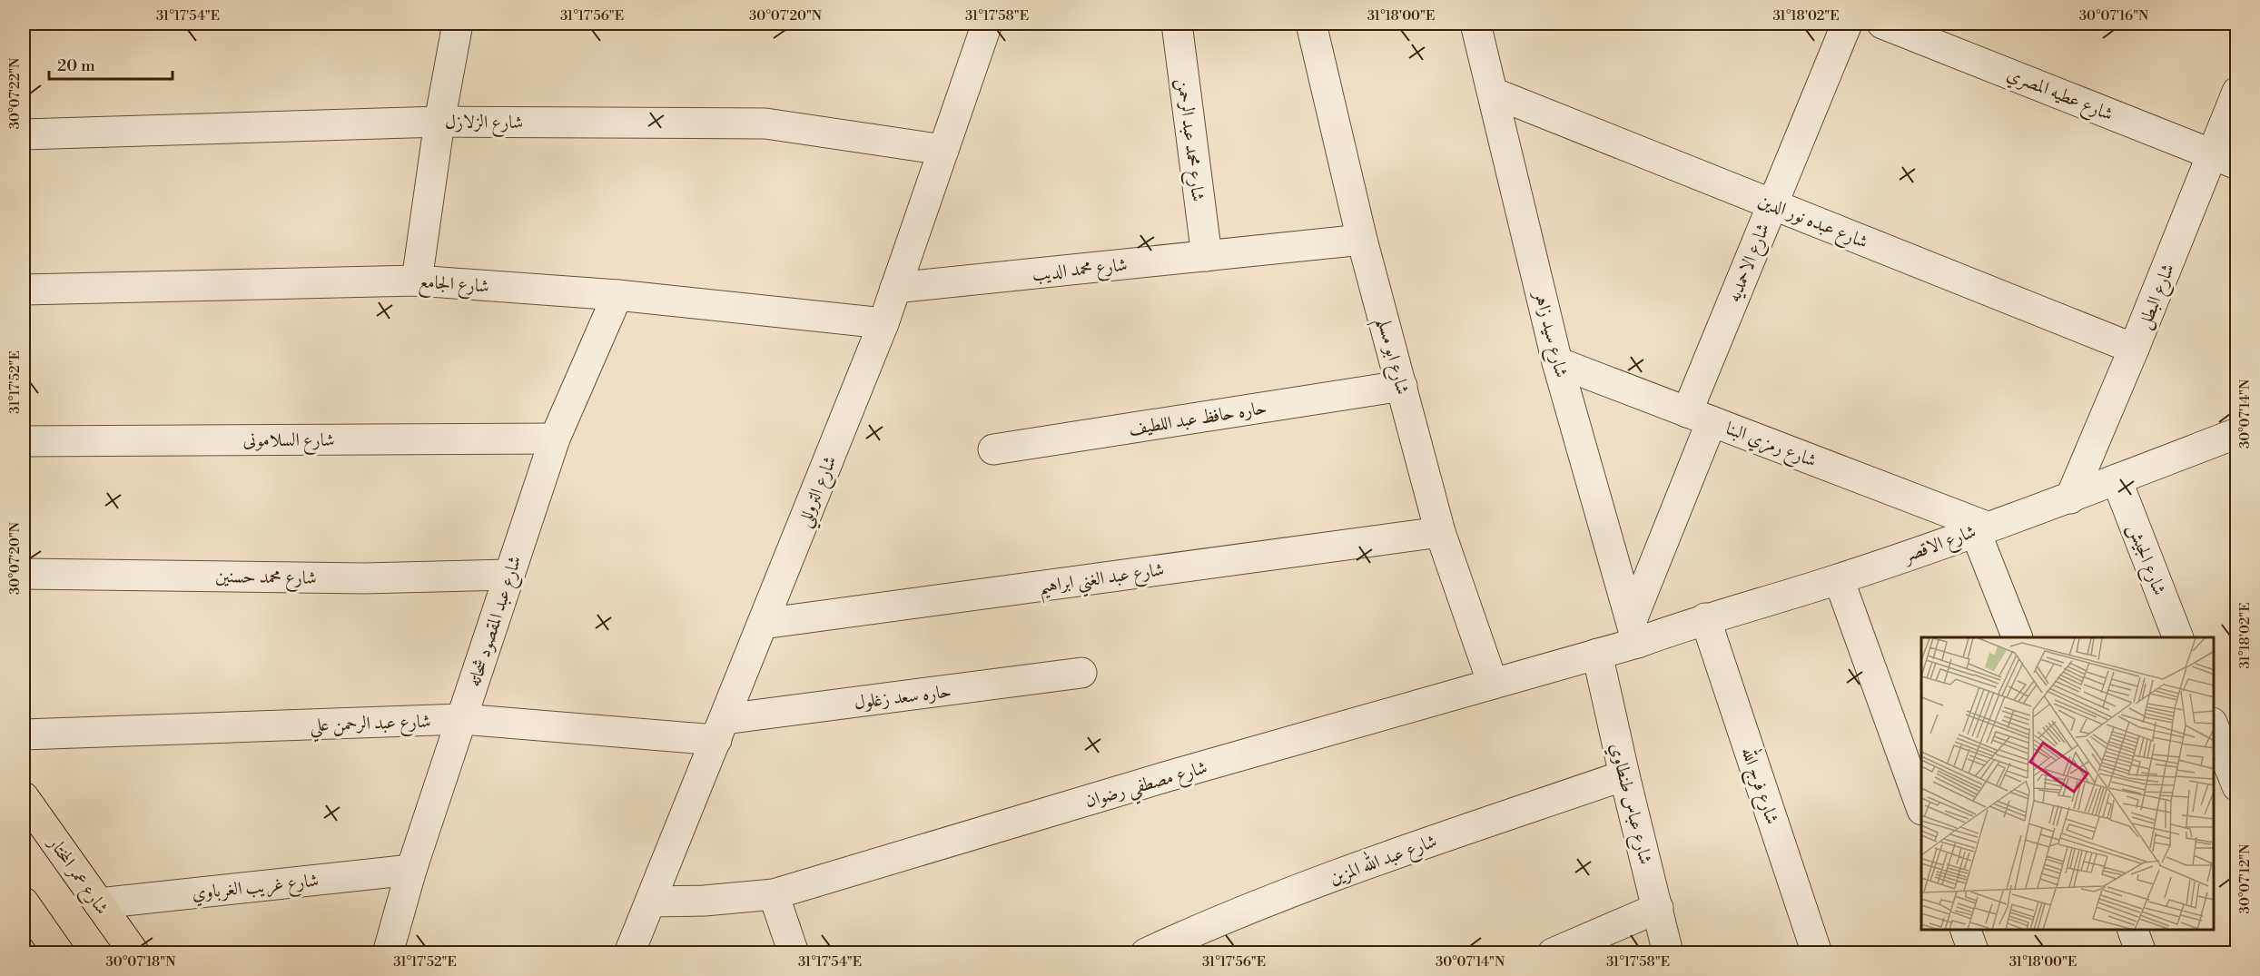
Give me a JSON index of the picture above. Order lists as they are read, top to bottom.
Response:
{
  "streets": {
    "main road": ["شارع عمر المختار"],
    "street": [
      "شارع عطيه المصري",
      "شارع الزلازل",
      "شارع محمد عبد الرحمن",
      "شارع عبده نور الدين",
      "شارع الاحمديه",
      "شارع محمد الديب",
      "شارع الجامع",
      "شارع البطل",
      "شارع سيد زاهر",
      "شارع ابو مسلم",
      "حاره حافظ عبد اللطيف",
      "شارع السلامونى",
      "شارع رمزي البنا",
      "شارع التروللي",
      "شارع الاقصر",
      "شارع الجيش",
      "شارع محمد حسنين",
      "شارع عبد الغني ابراهيم",
      "شارع عبد المقصود شحاته",
      "حاره سعد زغلول",
      "شارع عبد الرحمن علي",
      "شارع مصطفي رضوان",
      "شارع فرج الله",
      "شارع عباس طنطاوي",
      "شارع عبد الله المزين",
      "شارع غريب الغرباوي"
    ]
  },
  "crossings": [
    ["شارع عطيه المصري", "شارع البطل"],
    ["شارع الزلازل", "شارع التروللي"],
    ["شارع محمد عبد الرحمن", "شارع محمد الديب"],
    ["شارع عبده نور الدين", "شارع الاحمديه"],
    ["شارع عبده نور الدين", "شارع البطل"],
    ["شارع عبده نور الدين", "شارع سيد زاهر"],
    ["شارع الاحمديه", "شارع سيد زاهر"],
    ["شارع الاحمديه", "شارع رمزي البنا"],
    ["شارع الاحمديه", "شارع الاقصر"],
    ["شارع الاحمديه", "شارع مصطفي رضوان"],
    ["شارع محمد الديب", "شارع ابو مسلم"],
    ["شارع محمد الديب", "شارع التروللي"],
    ["شارع الجامع", "شارع التروللي"],
    ["شارع الجامع", "شارع عبد المقصود شحاته"],
    ["شارع البطل", "شارع الاقصر"],
    ["شارع سيد زاهر", "شارع رمزي البنا"],
    ["شارع سيد زاهر", "شارع الاقصر"],
    ["شارع سيد زاهر", "شارع مصطفي رضوان"],
    ["شارع ابو مسلم", "حاره حافظ عبد اللطيف"],
    ["شارع ابو مسلم", "شارع عبد الغني ابراهيم"],
    ["شارع ابو مسلم", "شارع مصطفي رضوان"],
    ["شارع السلامونى", "شارع عبد المقصود شحاته"],
    ["شارع رمزي البنا", "شارع الاقصر"],
    ["شارع التروللي", "شارع عبد الغني ابراهيم"],
    ["شارع التروللي", "حاره سعد زغلول"],
    ["شارع التروللي", "شارع عبد الرحمن علي"],
    ["شارع التروللي", "شارع مصطفي رضوان"],
    ["شارع الاقصر", "شارع الجيش"],
    ["شارع الاقصر", "شارع مصطفي رضوان"],
    ["شارع الاقصر", "شارع فرج الله"],
    ["شارع محمد حسنين", "شارع عبد المقصود شحاته"],
    ["شارع عبد المقصود شحاته", "شارع عبد الرحمن علي"],
    ["شارع عبد المقصود شحاته", "شارع غريب الغرباوي"],
    ["حاره سعد زغلول", "شارع عبد الرحمن علي"],
    ["شارع مصطفي رضوان", "شارع عباس طنطاوي"],
    ["شارع عباس طنطاوي", "شارع عبد الله المزين"],
    ["شارع عمر المختار", "شارع غريب الغرباوي"]
  ],
  "scale_bar": "20 m",
  "coordinates": [
    "31°17'54\"E",
    "31°17'56\"E",
    "30°07'20\"N",
    "31°17'58\"E",
    "31°18'00\"E",
    "31°18'02\"E",
    "30°07'16\"N",
    "30°07'22\"N",
    "31°17'52\"E",
    "30°07'14\"N",
    "30°07'12\"N",
    "30°07'18\"N"
  ]
}
